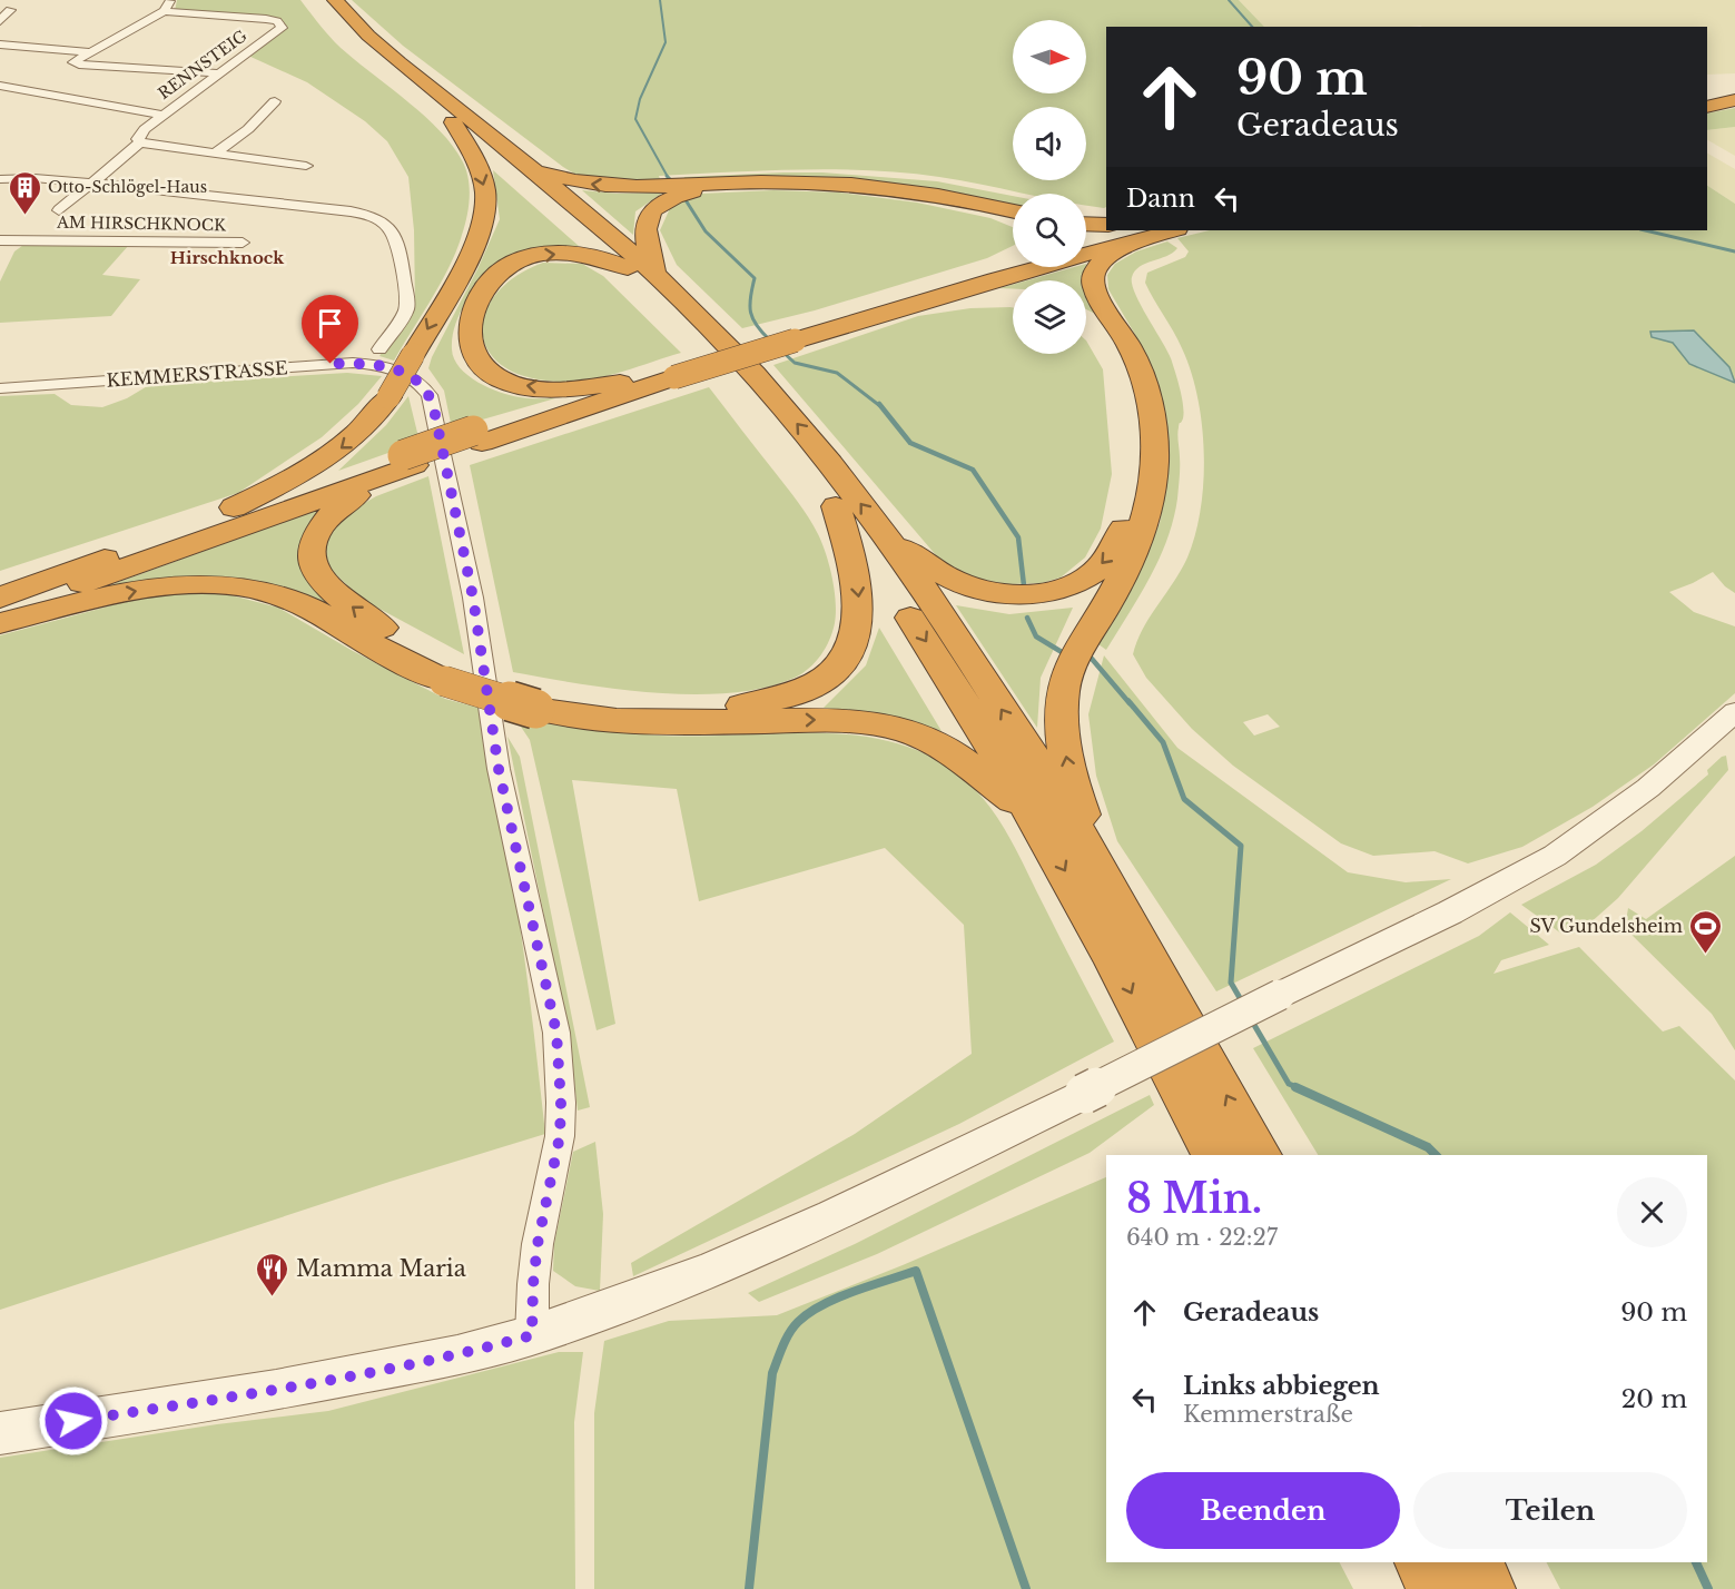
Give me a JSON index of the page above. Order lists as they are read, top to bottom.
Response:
{
  "streets": {
    "street": ["RENNSTEIG", "AM HIRSCHKNOCK", "KEMMERSTRASSE"]
  },
  "districts": ["Hirschknock"],
  "places": {
    "building": ["Otto-Schlögel-Haus"],
    "sports": ["SV Gundelsheim"],
    "restaurant": ["Mamma Maria"]
  },
  "north": "right",
  "page": {
    "turn": ["90 m", "Geradeaus"],
    "then": "Dann",
    "heading": ["8 Min.", "640 m · 22:27"],
    "list": [
      {
        "name": "Geradeaus",
        "value": "90 m"
      },
      {
        "name": "Links abbiegen",
        "note": "Kemmerstraße",
        "value": "20 m"
      }
    ],
    "buttons": ["Beenden", "Teilen"]
  }
}
